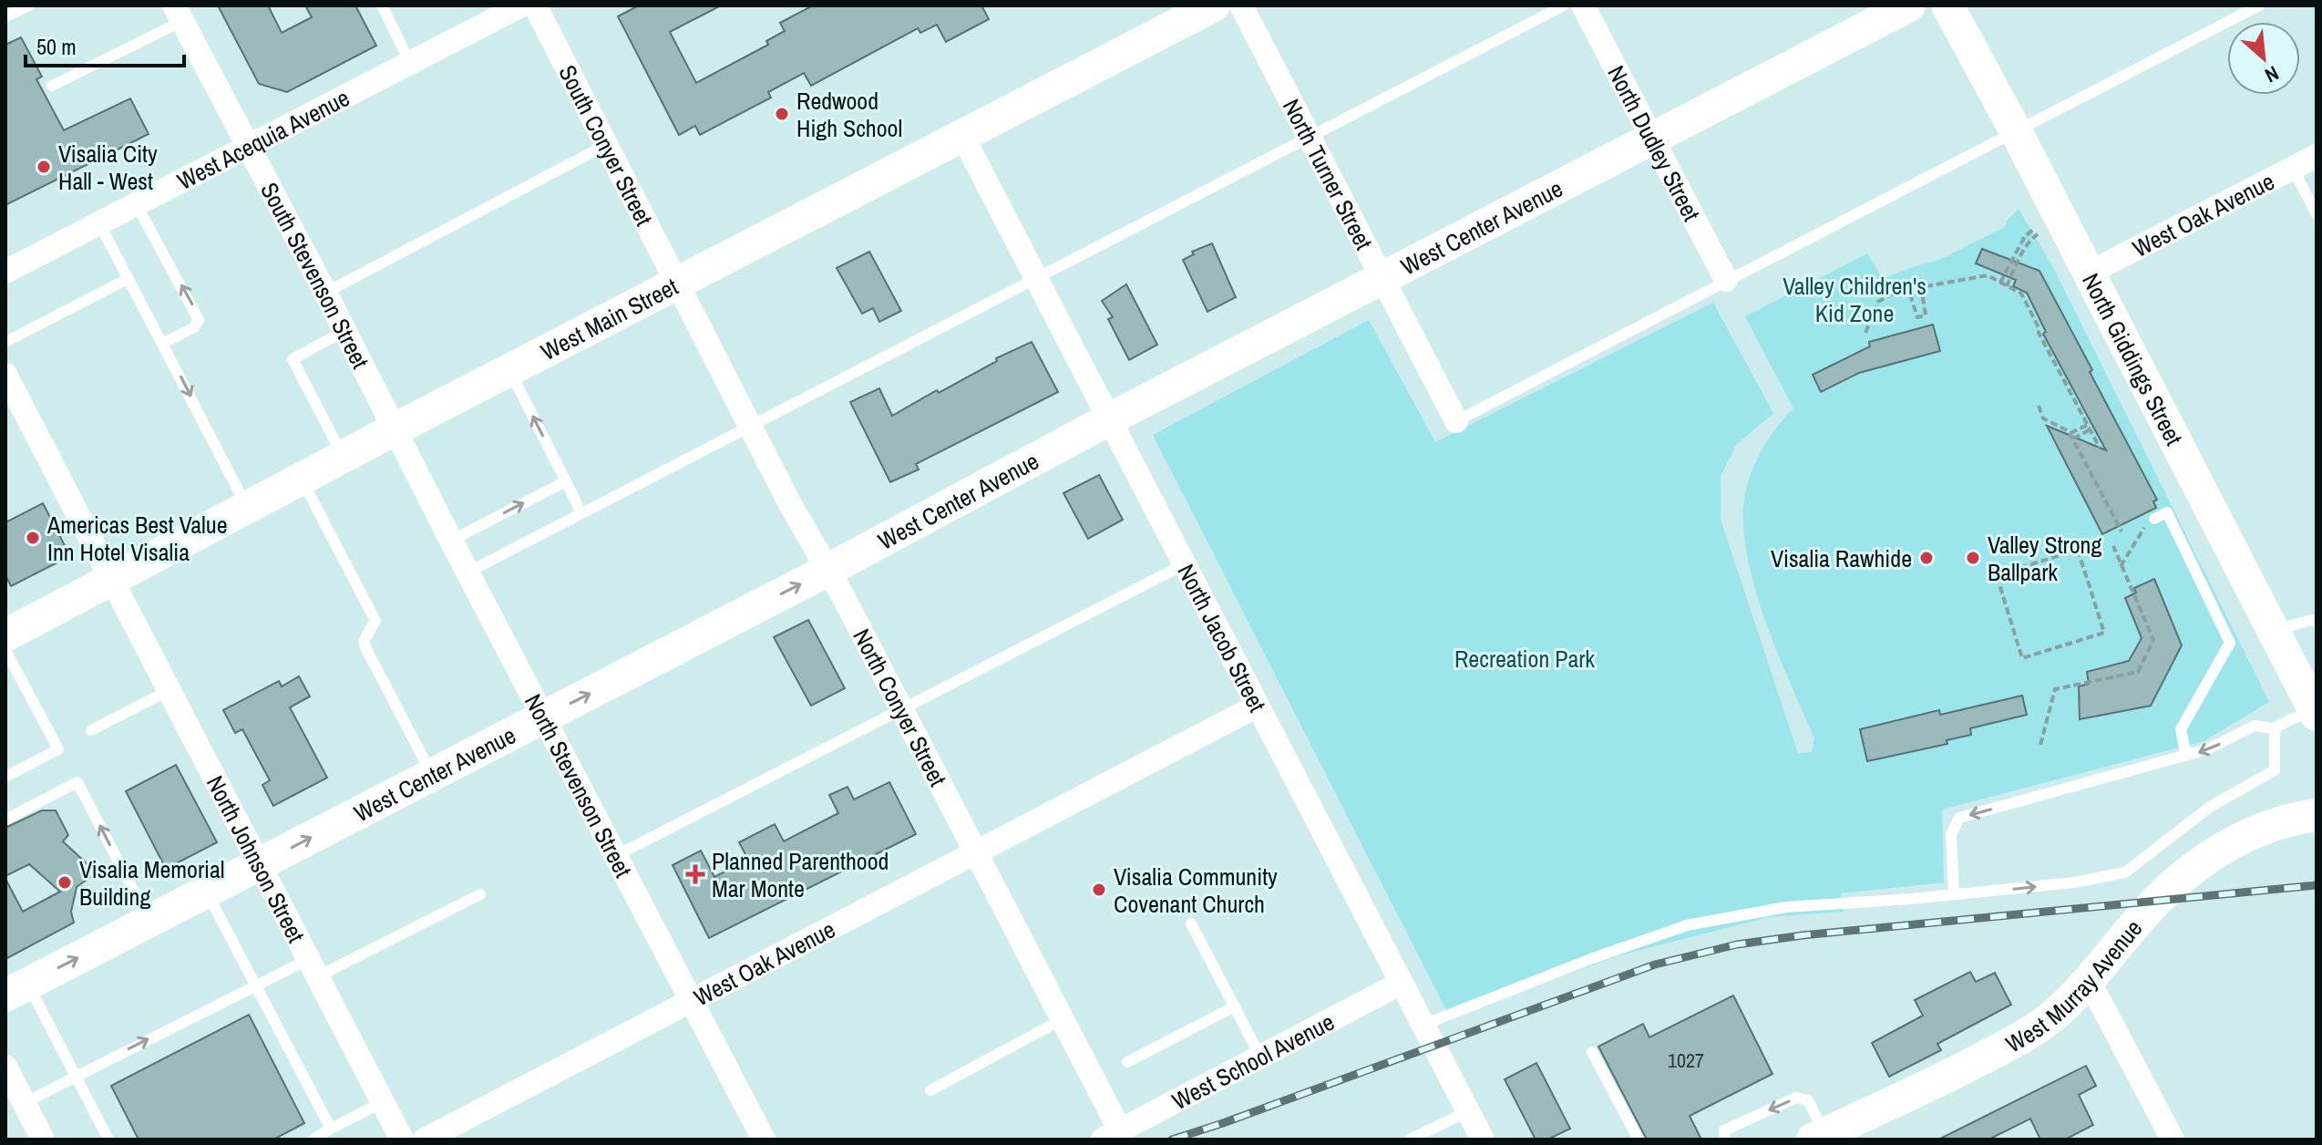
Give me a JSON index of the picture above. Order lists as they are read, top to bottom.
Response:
{
  "streets": {
    "street": [
      "West Acequia Avenue",
      "North Dudley Street",
      "South Conyer Street",
      "North Turner Street",
      "West Oak Avenue",
      "West Center Avenue",
      "South Stevenson Street",
      "West Main Street",
      "North Giddings Street",
      "North Jacob Street",
      "North Conyer Street",
      "North Stevenson Street",
      "North Johnson Street",
      "West Murray Avenue",
      "West School Avenue"
    ]
  },
  "crossings": [
    ["West Acequia Avenue", "South Stevenson Street"],
    ["North Dudley Street", "West Center Avenue"],
    ["South Conyer Street", "West Main Street"],
    ["South Conyer Street", "North Conyer Street"],
    ["North Turner Street", "West Center Avenue"],
    ["West Oak Avenue", "North Giddings Street"],
    ["West Oak Avenue", "North Jacob Street"],
    ["West Oak Avenue", "North Conyer Street"],
    ["West Oak Avenue", "North Stevenson Street"],
    ["West Center Avenue", "North Jacob Street"],
    ["West Center Avenue", "North Conyer Street"],
    ["West Center Avenue", "North Stevenson Street"],
    ["West Center Avenue", "North Johnson Street"],
    ["South Stevenson Street", "West Main Street"],
    ["South Stevenson Street", "North Stevenson Street"],
    ["West Main Street", "North Jacob Street"],
    ["West Main Street", "North Conyer Street"],
    ["West Main Street", "North Stevenson Street"],
    ["West Main Street", "North Johnson Street"],
    ["North Jacob Street", "West School Avenue"],
    ["North Conyer Street", "West School Avenue"]
  ],
  "parks": ["Valley Children's Kid Zone", "Recreation Park"],
  "places": {
    "other": [
      "Redwood High School",
      "Visalia City Hall - West",
      "Americas Best Value Inn Hotel Visalia",
      "Visalia Rawhide",
      "Valley Strong Ballpark",
      "Visalia Memorial Building",
      "Visalia Community Covenant Church"
    ],
    "health": ["Planned Parenthood Mar Monte"]
  },
  "house_numbers": ["1027"],
  "scale_bar": "50 m",
  "north": "bottom right"
}
